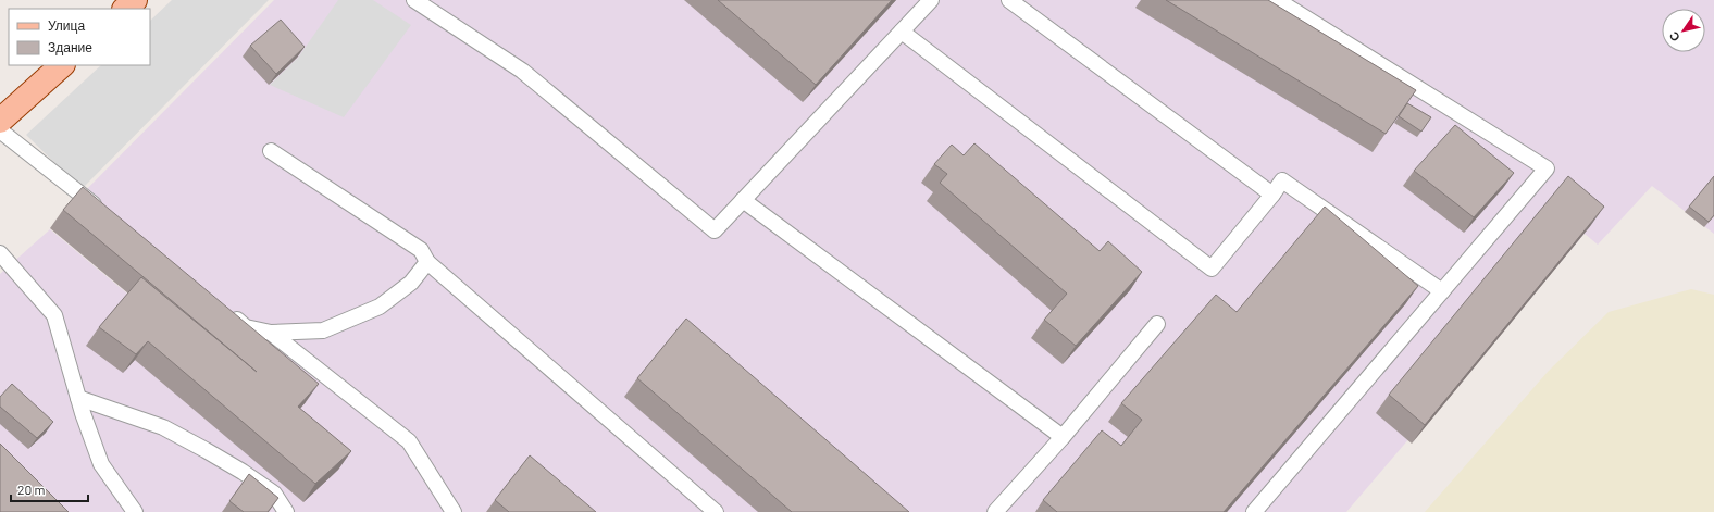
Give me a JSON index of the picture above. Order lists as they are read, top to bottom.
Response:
{
  "legend": ["Улица", "Здание"],
  "scale_bar": "20 m",
  "north": "bottom left"
}
